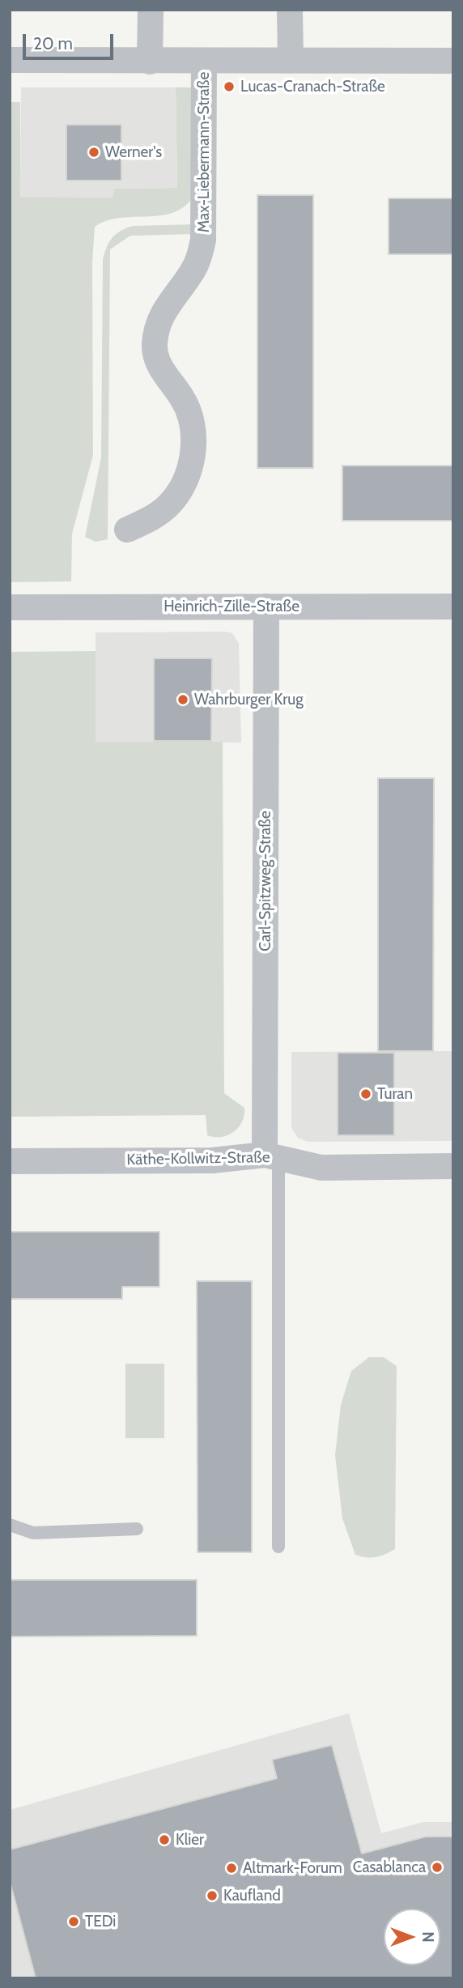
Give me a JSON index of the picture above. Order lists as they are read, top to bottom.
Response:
{
  "streets": {
    "street": [
      "Max-Liebermann-Straße",
      "Heinrich-Zille-Straße",
      "Carl-Spitzweg-Straße",
      "Käthe-Kollwitz-Straße"
    ]
  },
  "crossings": [
    ["Heinrich-Zille-Straße", "Carl-Spitzweg-Straße"],
    ["Carl-Spitzweg-Straße", "Käthe-Kollwitz-Straße"]
  ],
  "places": [
    "Lucas-Cranach-Straße",
    "Werner's",
    "Wahrburger Krug",
    "Turan",
    "Klier",
    "Casablanca",
    "Altmark-Forum",
    "Kaufland",
    "TEDi"
  ],
  "scale_bar": "20 m",
  "north": "right"
}
